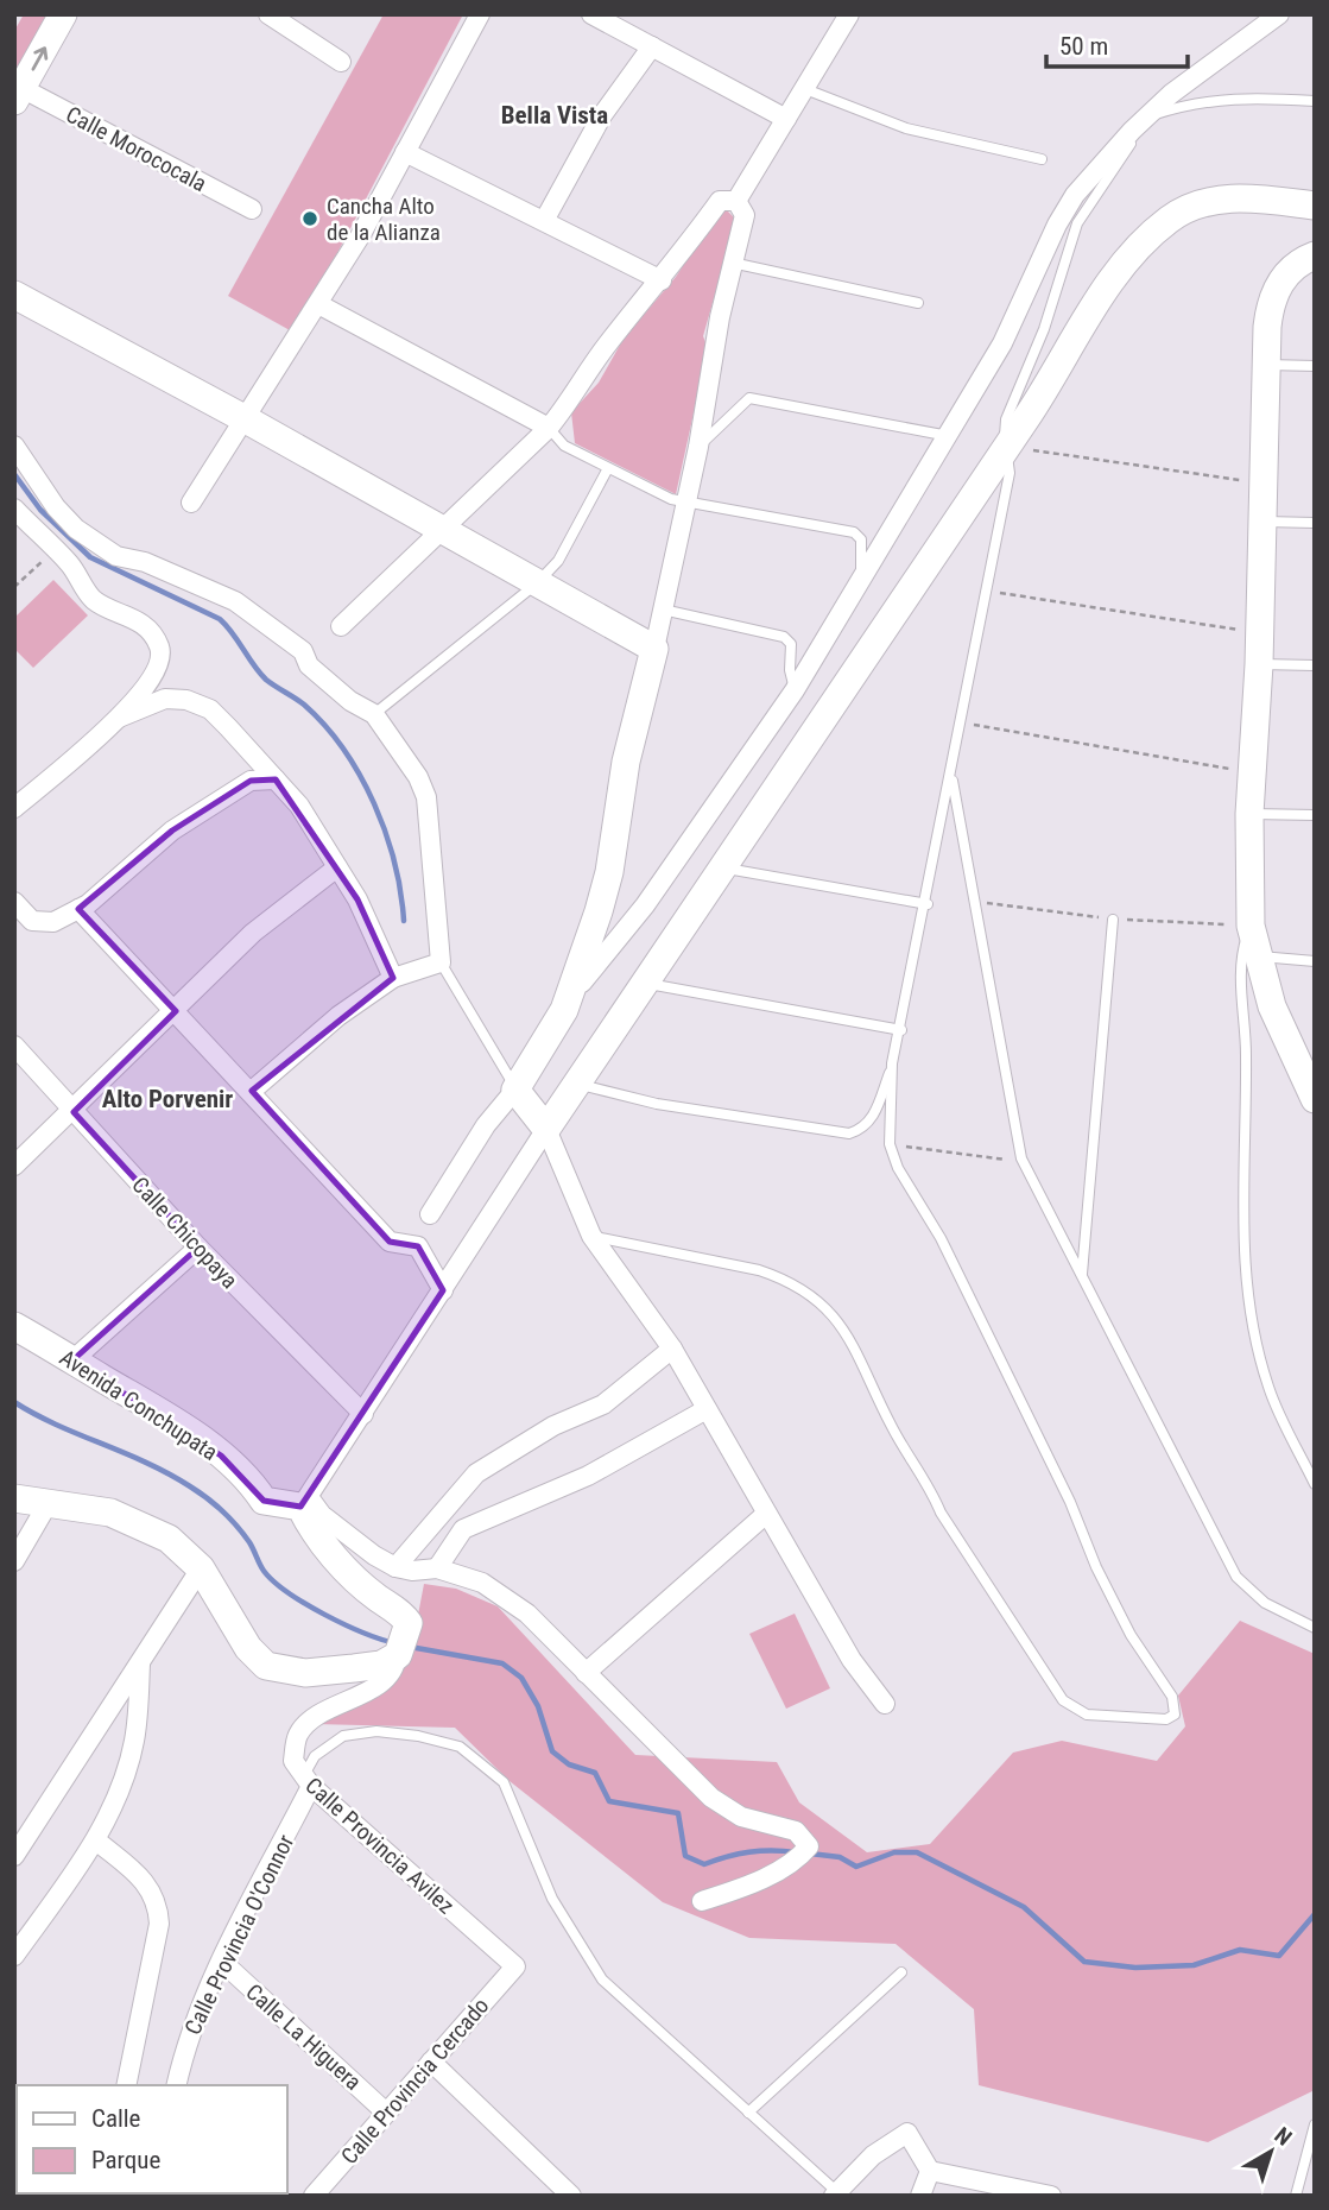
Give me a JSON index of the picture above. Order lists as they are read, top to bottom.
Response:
{
  "streets": {
    "street": [
      "Calle Morococala",
      "Calle Chicopaya",
      "Avenida Conchupata",
      "Calle Provincia Avilez",
      "Calle Provincia O'Connor",
      "Calle La Higuera",
      "Calle Provincia Cercado"
    ]
  },
  "crossings": [
    ["Calle Provincia Avilez", "Calle Provincia O'Connor"],
    ["Calle Provincia Avilez", "Calle Provincia Cercado"],
    ["Calle Provincia O'Connor", "Calle La Higuera"],
    ["Calle La Higuera", "Calle Provincia Cercado"]
  ],
  "districts": ["Bella Vista", "Alto Porvenir"],
  "places": ["Cancha Alto de la Alianza"],
  "legend": ["Calle", "Parque"],
  "scale_bar": "50 m",
  "north": "top right"
}
